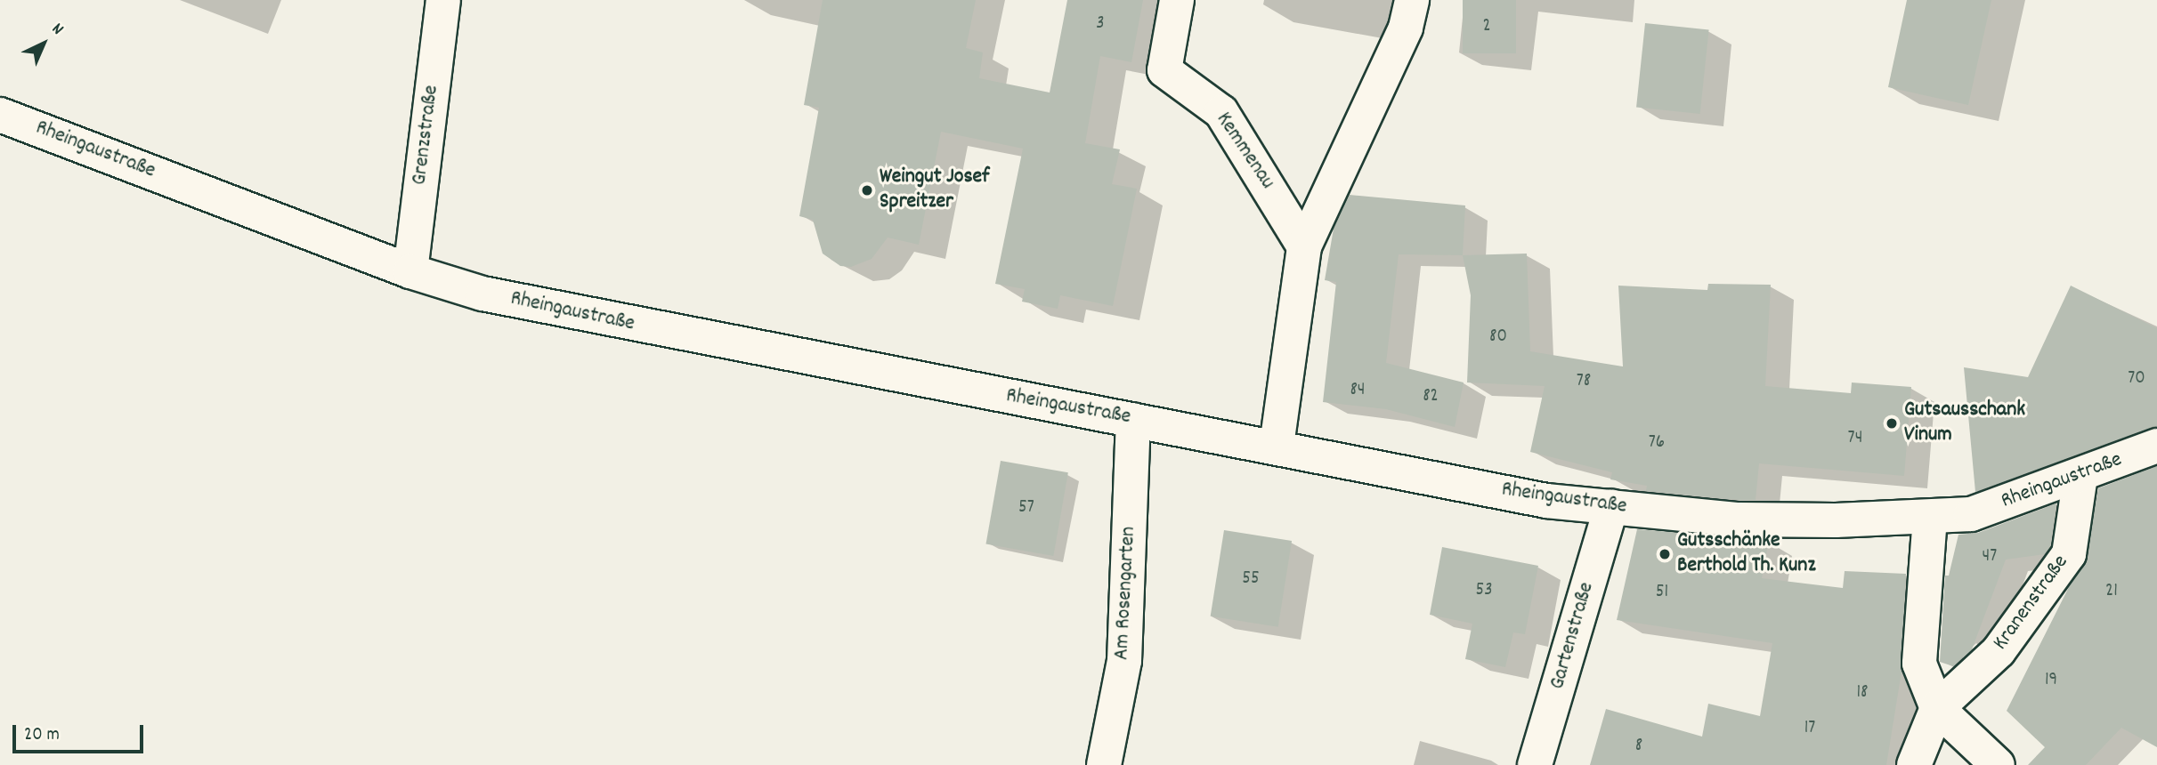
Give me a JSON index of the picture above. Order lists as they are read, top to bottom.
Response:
{
  "streets": {
    "street": [
      "Grenzstraße",
      "Rheingaustraße",
      "Kemmenau",
      "Am Rosengarten",
      "Kranenstraße",
      "Gartenstraße"
    ]
  },
  "crossings": [
    ["Grenzstraße", "Rheingaustraße"],
    ["Rheingaustraße", "Am Rosengarten"],
    ["Rheingaustraße", "Kranenstraße"],
    ["Rheingaustraße", "Gartenstraße"]
  ],
  "places": ["Weingut Josef Spreitzer", "Gutsausschank Vinum", "Gutsschänke Berthold Th. Kunz"],
  "house_numbers": [
    "3",
    "2",
    "80",
    "70",
    "78",
    "84",
    "82",
    "74",
    "76",
    "57",
    "47",
    "55",
    "53",
    "21",
    "51",
    "19",
    "18",
    "17",
    "8"
  ],
  "scale_bar": "20 m",
  "north": "top right"
}
